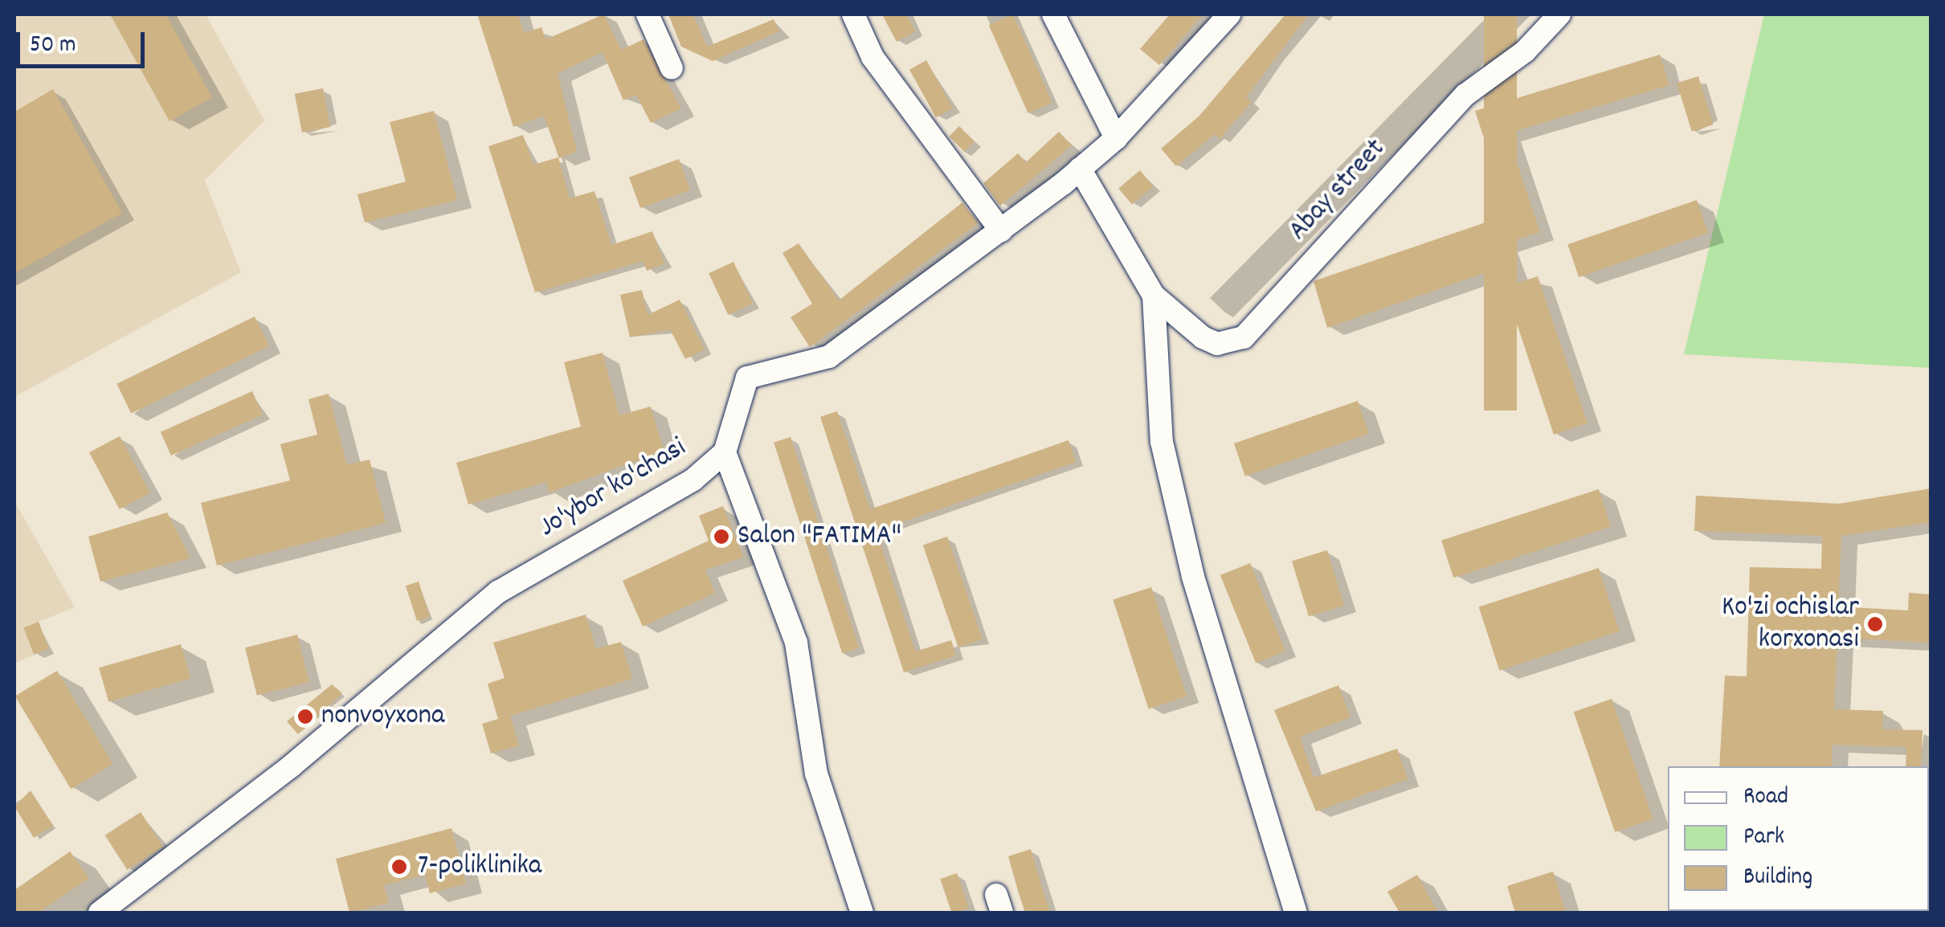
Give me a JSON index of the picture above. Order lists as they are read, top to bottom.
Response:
{
  "streets": {
    "street": ["Abay street", "Jo'ybor ko'chasi"]
  },
  "places": [
    "Salon \"FATIMA\"",
    "Ko'zi ochislar korxonasi",
    "nonvoyxona",
    "7-poliklinika"
  ],
  "legend": ["Road", "Park", "Building"],
  "scale_bar": "50 m"
}
